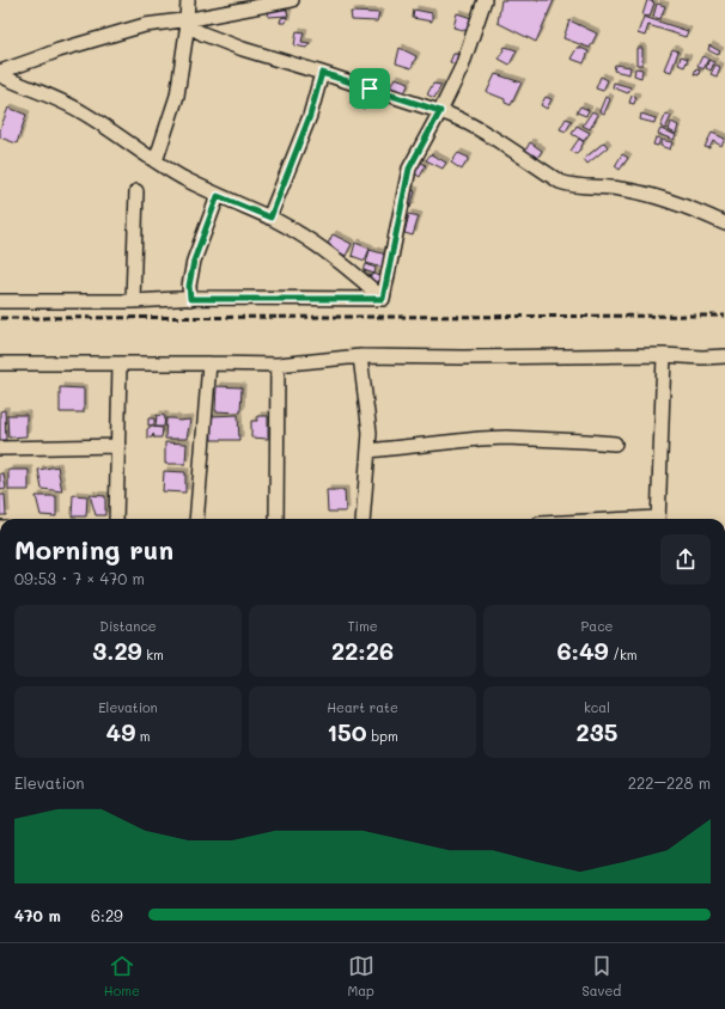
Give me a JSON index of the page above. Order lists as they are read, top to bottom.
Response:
{
  "page": {
    "heading": ["Morning run", "09:53 · 7 × 470 m"],
    "stats": [
      ["Distance", "3.29 km"],
      ["Time", "22:26"],
      ["Pace", "6:49 /km"],
      ["Elevation", "49 m"],
      ["Heart rate", "150 bpm"],
      ["kcal", "235"]
    ],
    "chart": ["Elevation", "222–228 m"],
    "list": [
      {
        "name": "470 m",
        "note": "6:29"
      }
    ],
    "tabs": ["Home", "Map", "Saved"]
  }
}
